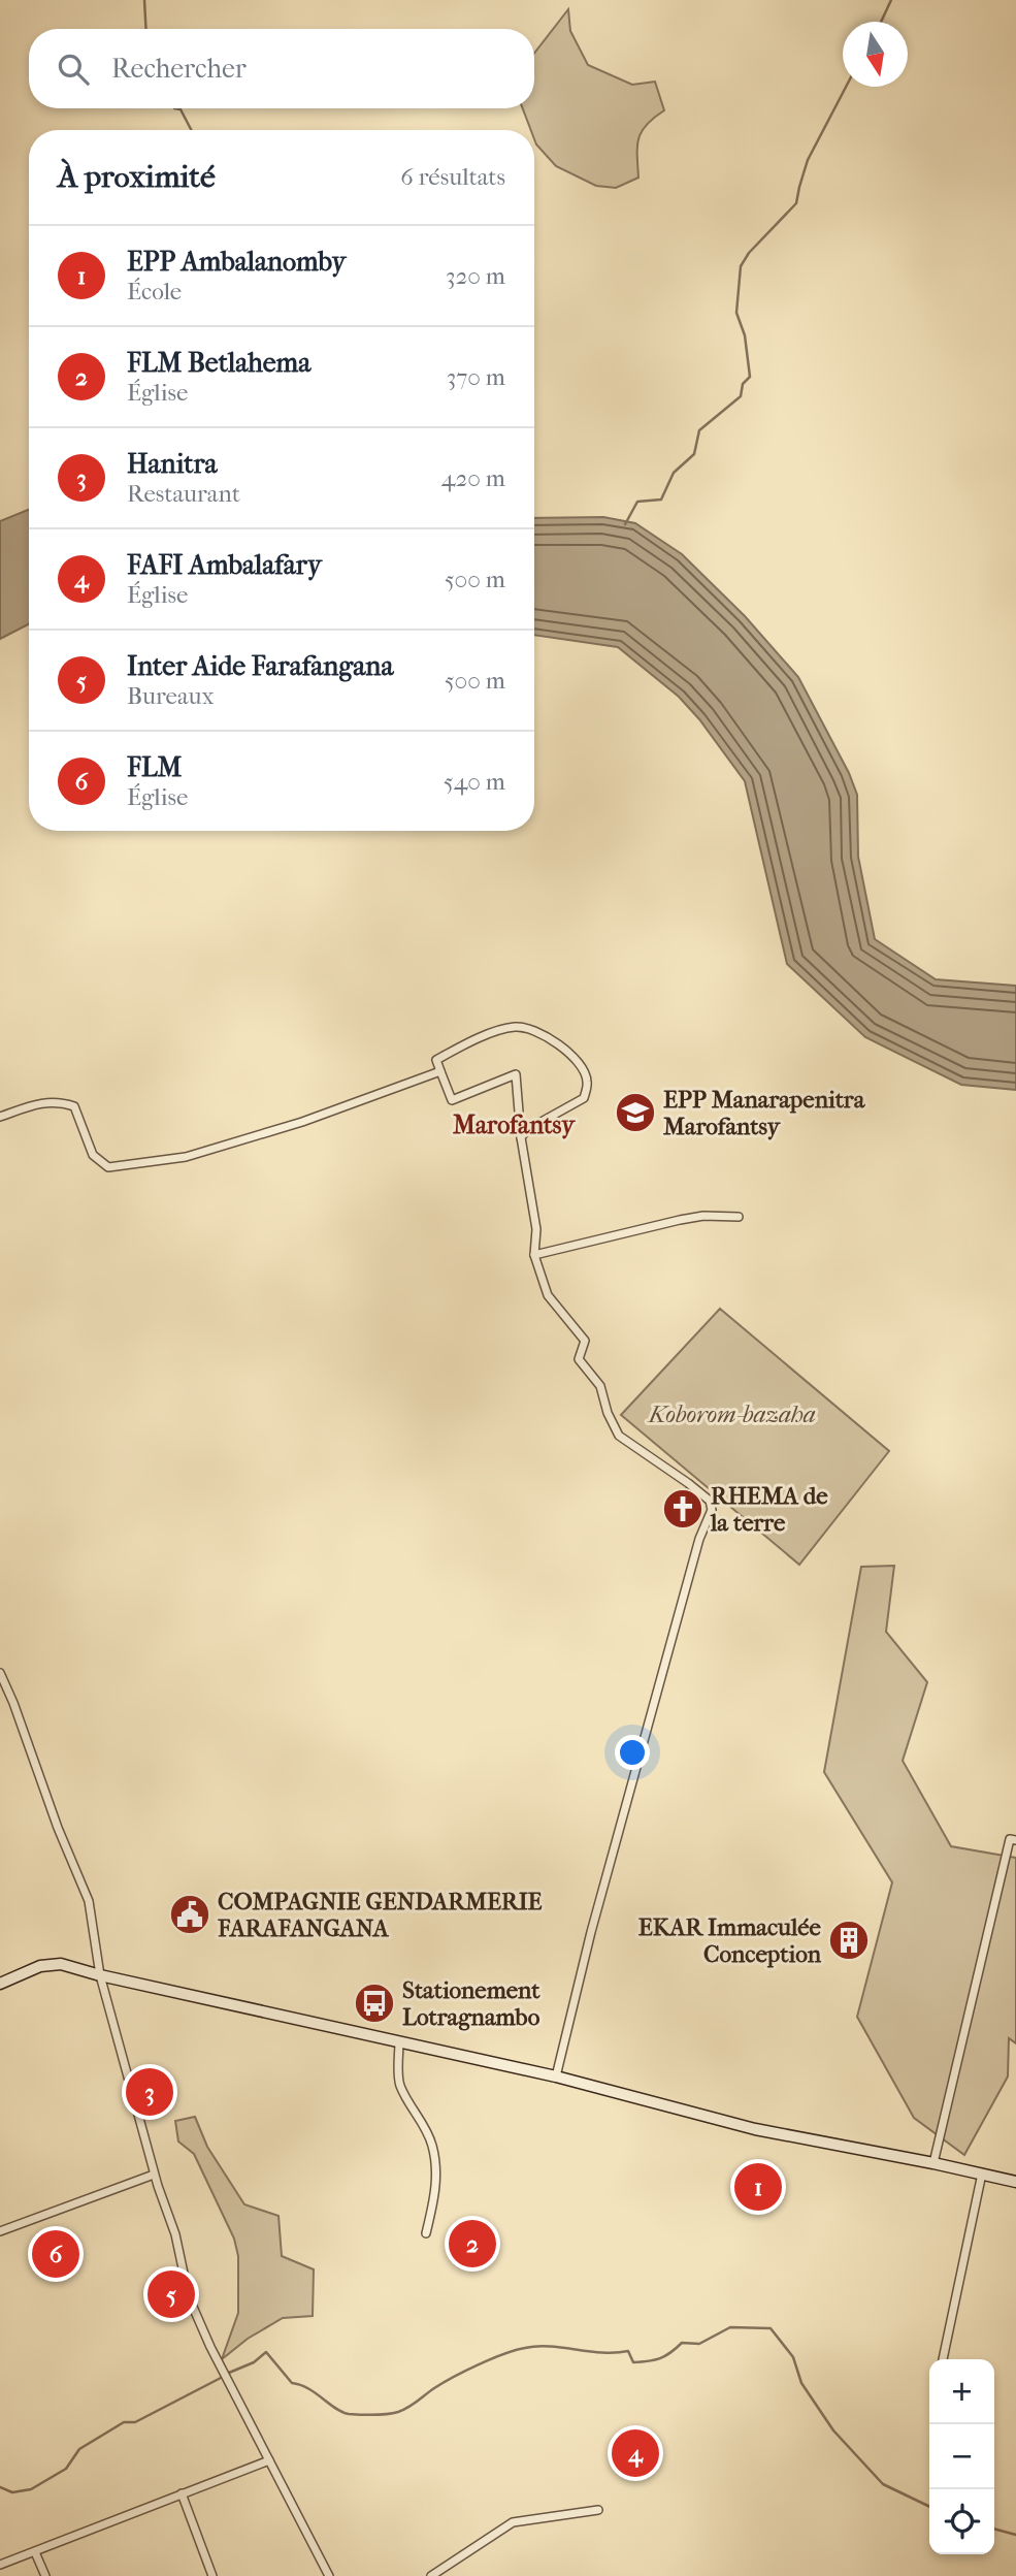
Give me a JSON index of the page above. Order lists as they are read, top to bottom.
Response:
{
  "districts": ["Marofantsy"],
  "parks": ["Koborom-bazaha"],
  "places": {
    "school or university": ["EPP Manarapenitra Marofantsy"],
    "church": ["RHEMA de la terre"],
    "public building": ["COMPAGNIE GENDARMERIE FARAFANGANA"],
    "building": ["EKAR Immaculée Conception"],
    "bus stop": ["Stationement Lotragnambo"]
  },
  "north": "bottom",
  "page": {
    "search": "Rechercher",
    "heading": ["À proximité", "6 résultats"],
    "list": [
      {
        "mark": "1",
        "name": "EPP Ambalanomby",
        "note": "École",
        "value": "320 m"
      },
      {
        "mark": "2",
        "name": "FLM Betlahema",
        "note": "Église",
        "value": "370 m"
      },
      {
        "mark": "3",
        "name": "Hanitra",
        "note": "Restaurant",
        "value": "420 m"
      },
      {
        "mark": "4",
        "name": "FAFI Ambalafary",
        "note": "Église",
        "value": "500 m"
      },
      {
        "mark": "5",
        "name": "Inter Aide Farafangana",
        "note": "Bureaux",
        "value": "500 m"
      },
      {
        "mark": "6",
        "name": "FLM",
        "note": "Église",
        "value": "540 m"
      }
    ],
    "pins": [
      "3",
      "1",
      "2",
      "6",
      "5",
      "4"
    ],
    "map_buttons": ["+", "−"]
  }
}
